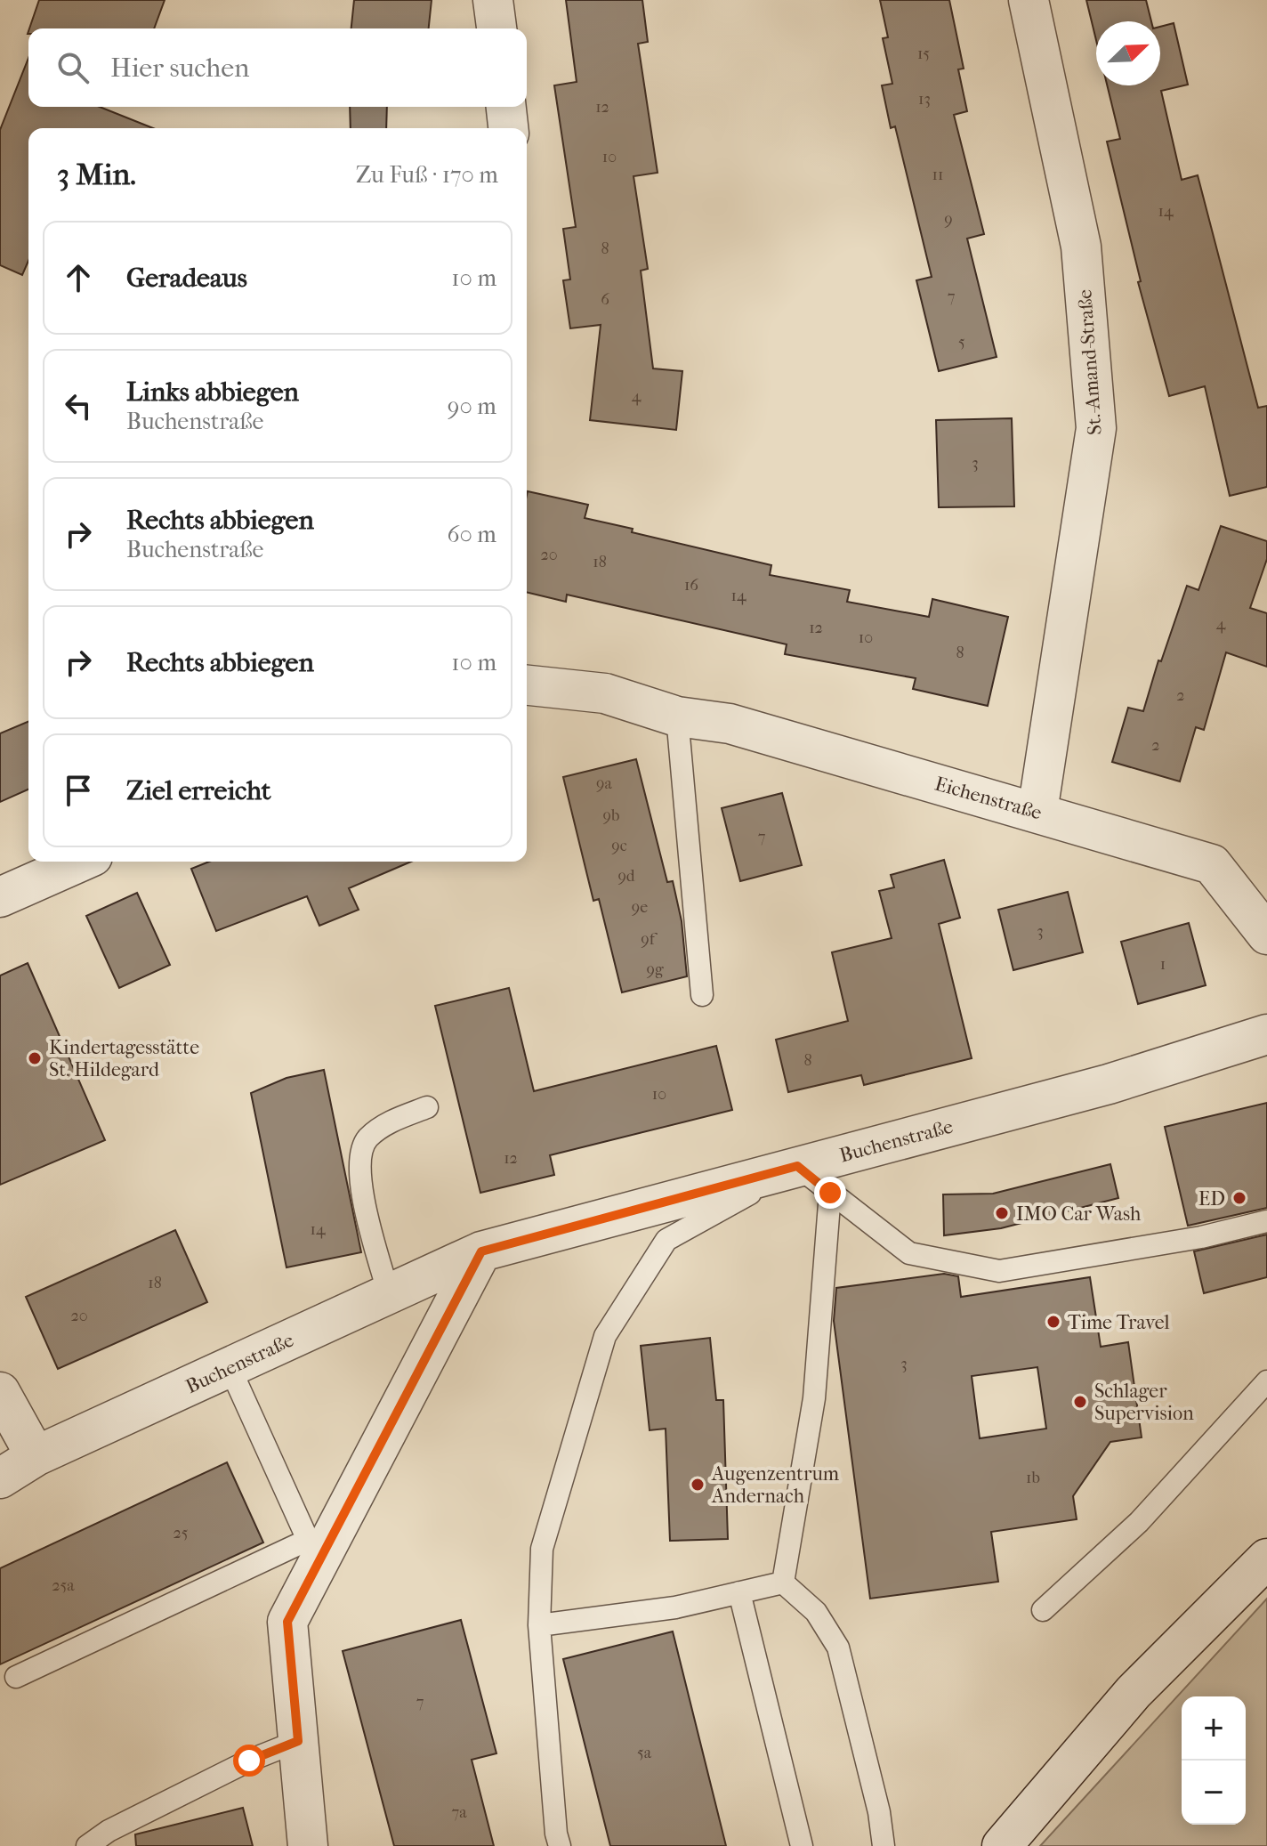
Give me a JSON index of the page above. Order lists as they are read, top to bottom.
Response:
{
  "streets": {
    "street": ["St.-Amand-Straße", "Eichenstraße", "Buchenstraße"]
  },
  "crossings": [
    ["St.-Amand-Straße", "Eichenstraße"]
  ],
  "places": [
    "Kindertagesstätte St. Hildegard",
    "ED",
    "IMO Car Wash",
    "Time Travel",
    "Schlager Supervision",
    "Augenzentrum Andernach"
  ],
  "house_numbers": [
    "15",
    "13",
    "12",
    "10",
    "11",
    "14",
    "9",
    "8",
    "7",
    "6",
    "5",
    "4",
    "3",
    "20",
    "18",
    "16",
    "14",
    "4",
    "12",
    "10",
    "8",
    "2",
    "2",
    "9a",
    "9b",
    "7",
    "9c",
    "9d",
    "9e",
    "3",
    "9f",
    "1",
    "9g",
    "8",
    "10",
    "12",
    "14",
    "18",
    "20",
    "3",
    "1b",
    "25",
    "25a",
    "7",
    "5a",
    "7a"
  ],
  "north": "top right",
  "page": {
    "search": "Hier suchen",
    "heading": ["3 Min.", "Zu Fuß · 170 m"],
    "list": [
      ["Geradeaus", "10 m"],
      ["Links abbiegen", "Buchenstraße", "90 m"],
      ["Rechts abbiegen", "Buchenstraße", "60 m"],
      ["Rechts abbiegen", "10 m"],
      "Ziel erreicht"
    ],
    "map_buttons": ["+", "−"]
  }
}
